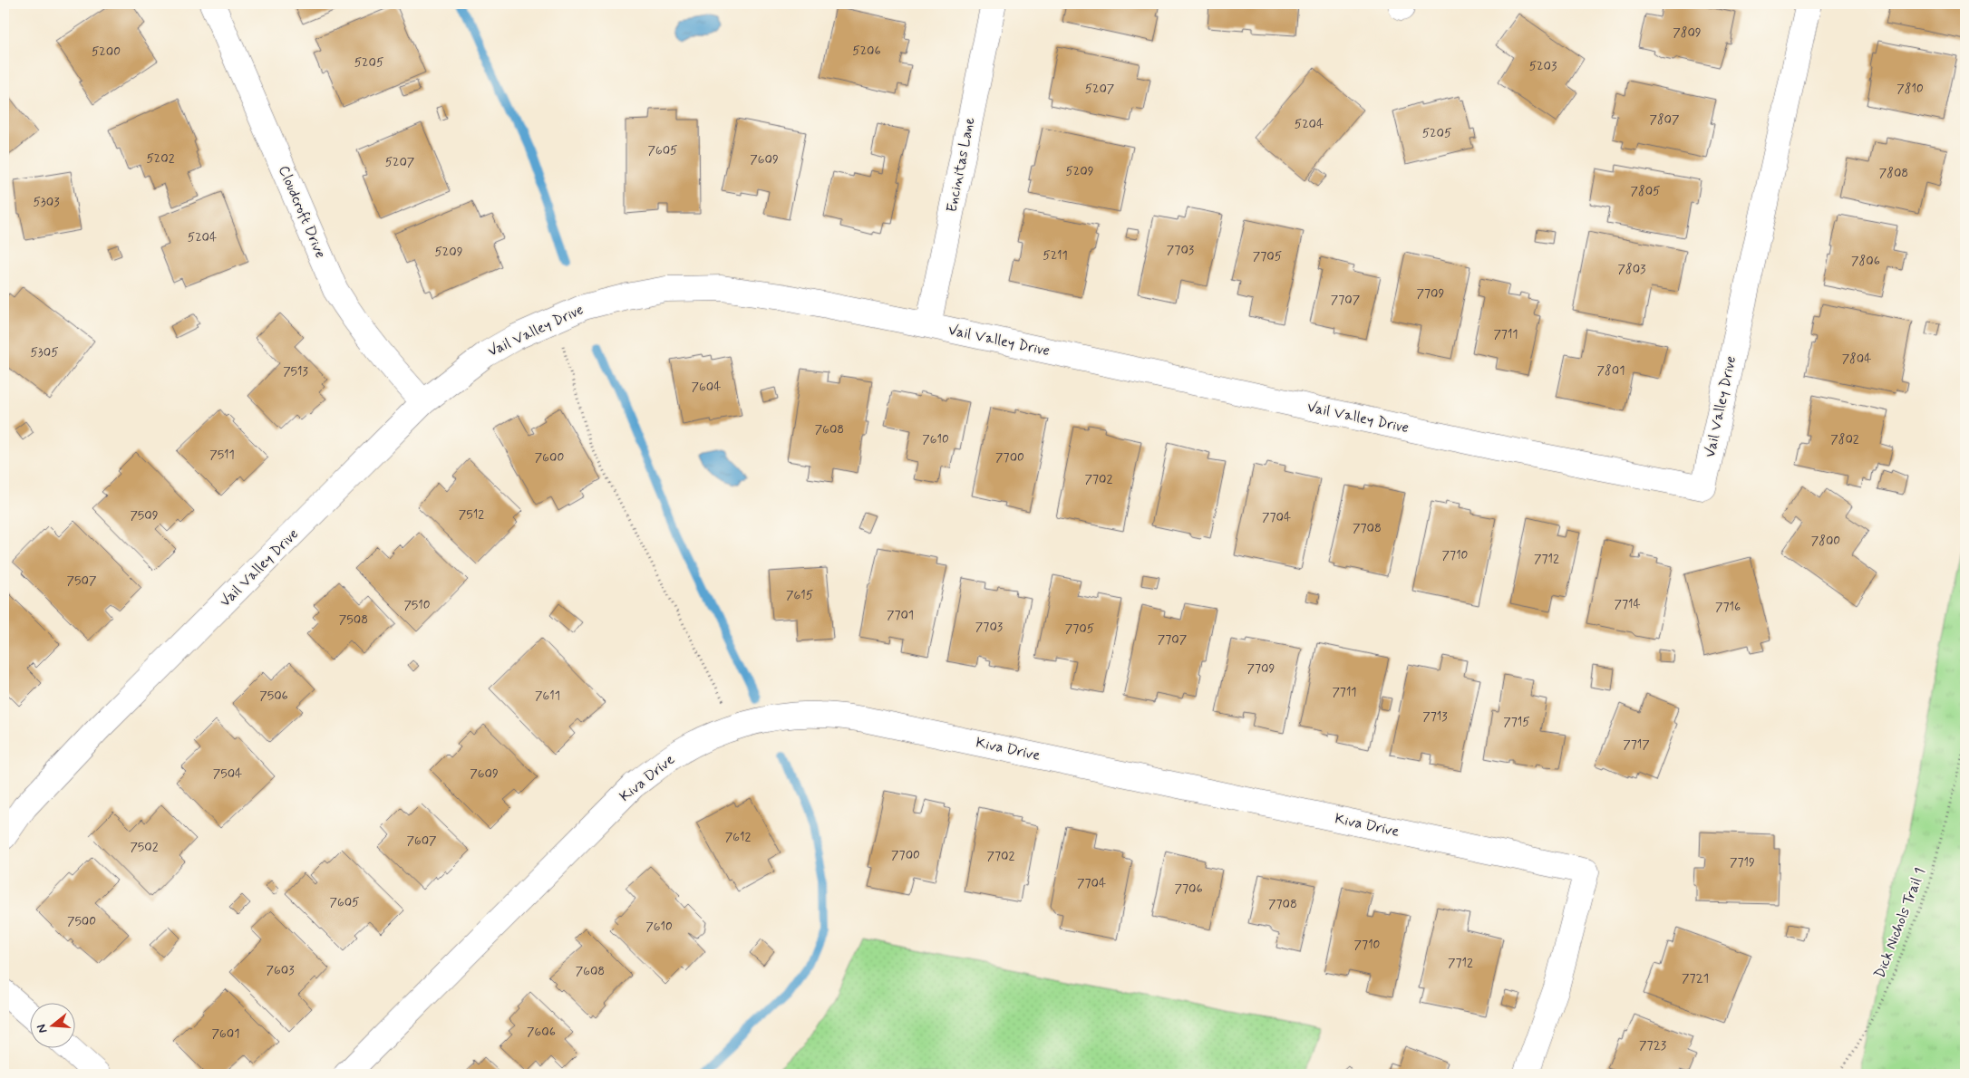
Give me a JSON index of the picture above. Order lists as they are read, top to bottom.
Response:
{
  "streets": {
    "street": [
      "Encinitas Lane",
      "Cloudcroft Drive",
      "Vail Valley Drive",
      "Kiva Drive"
    ],
    "path": ["Dick Nichols Trail 1"]
  },
  "crossings": [
    ["Encinitas Lane", "Vail Valley Drive"],
    ["Cloudcroft Drive", "Vail Valley Drive"]
  ],
  "house_numbers": [
    "7809",
    "5206",
    "5200",
    "5205",
    "5203",
    "5207",
    "7810",
    "7807",
    "5204",
    "5205",
    "7605",
    "5202",
    "7609",
    "5207",
    "5209",
    "7808",
    "7805",
    "5303",
    "5204",
    "7703",
    "5209",
    "5211",
    "7705",
    "7806",
    "7803",
    "7709",
    "7707",
    "7711",
    "5305",
    "7804",
    "7801",
    "7513",
    "7604",
    "7608",
    "7610",
    "7802",
    "7511",
    "7600",
    "7700",
    "7702",
    "7512",
    "7509",
    "7704",
    "7708",
    "7800",
    "7710",
    "7712",
    "7507",
    "7615",
    "7714",
    "7510",
    "7716",
    "7701",
    "7508",
    "7703",
    "7705",
    "7707",
    "7709",
    "7711",
    "7506",
    "7611",
    "7713",
    "7715",
    "7717",
    "7504",
    "7609",
    "7612",
    "7607",
    "7502",
    "7700",
    "7702",
    "7719",
    "7704",
    "7706",
    "7605",
    "7708",
    "7500",
    "7610",
    "7710",
    "7712",
    "7603",
    "7608",
    "7721",
    "7606",
    "7601",
    "7723"
  ],
  "north": "left"
}
